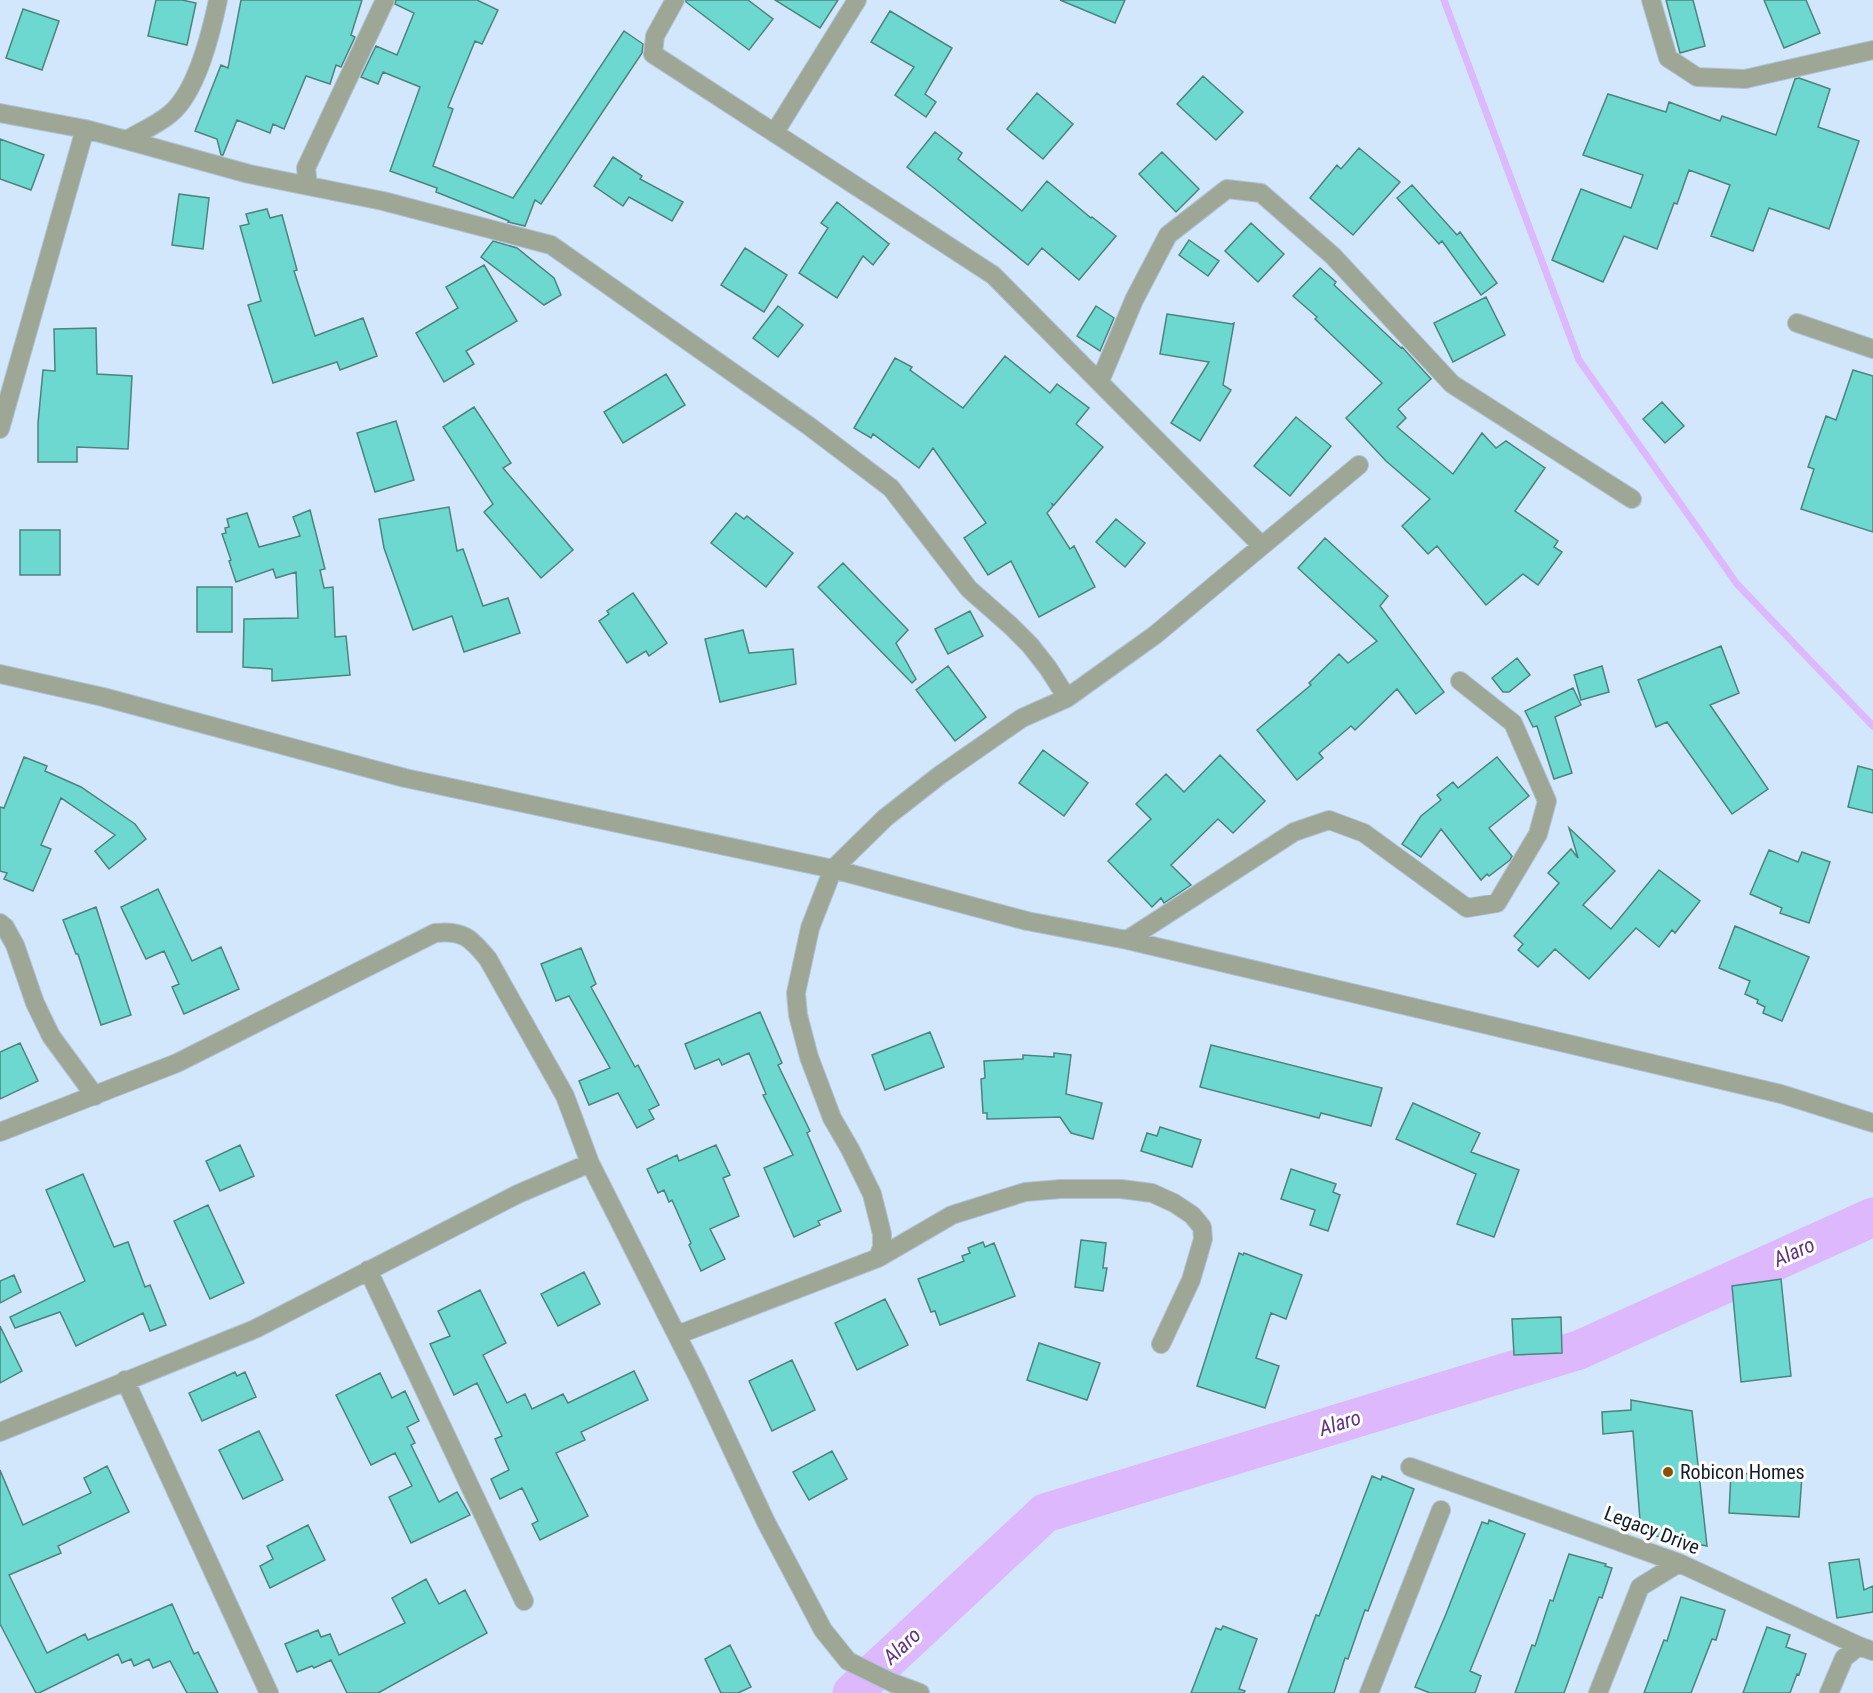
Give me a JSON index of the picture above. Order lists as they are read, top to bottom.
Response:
{
  "streets": {
    "street": ["Legacy Drive"]
  },
  "water": ["Alaro"],
  "places": ["Robicon Homes"]
}
